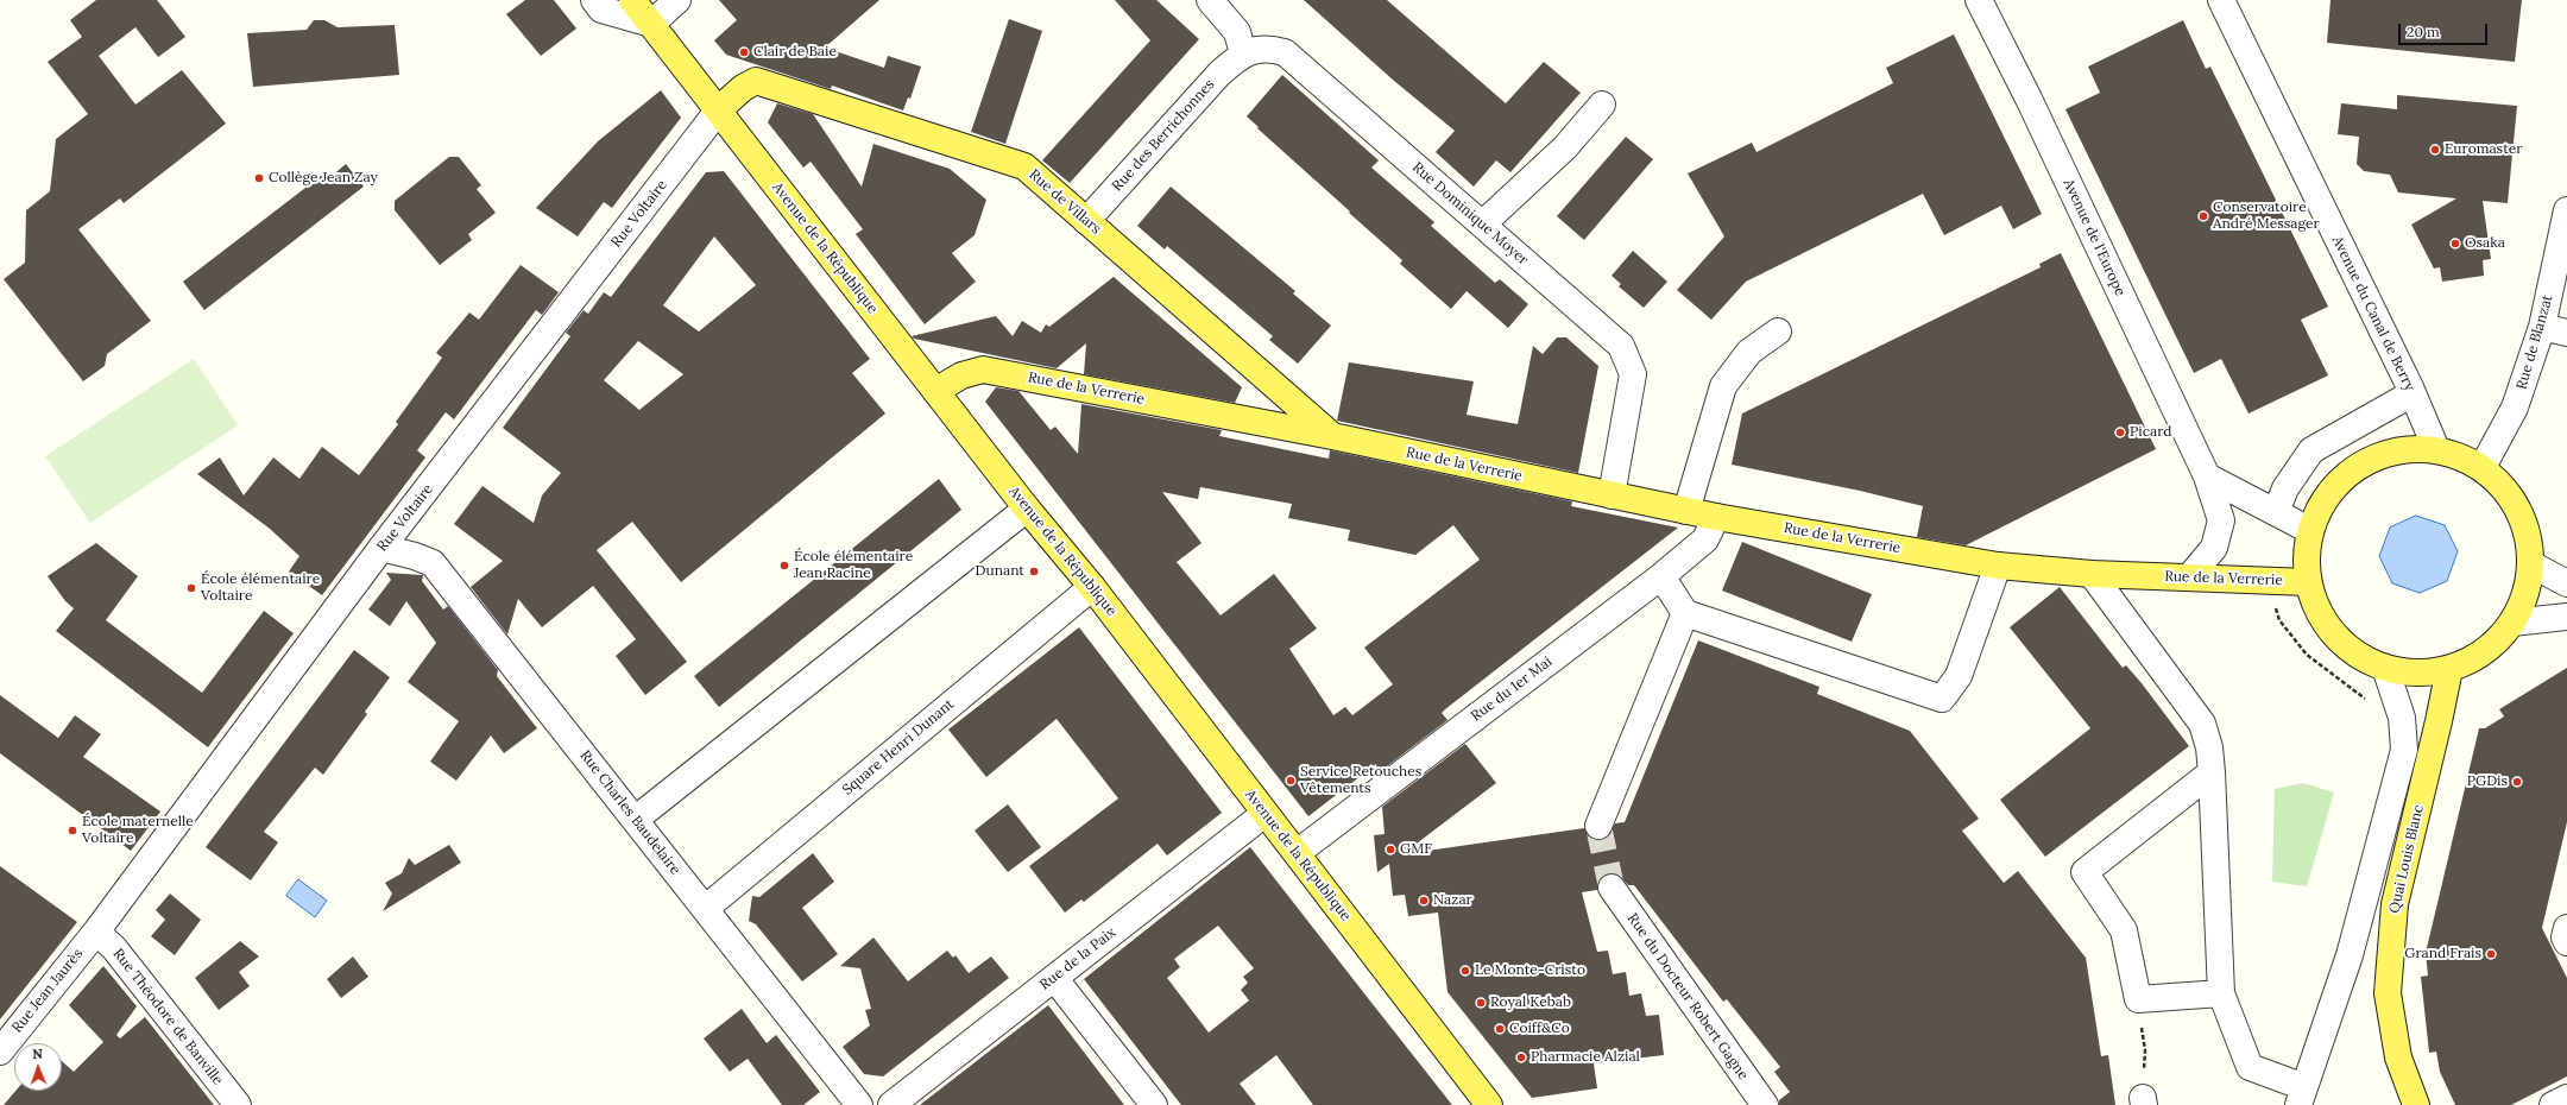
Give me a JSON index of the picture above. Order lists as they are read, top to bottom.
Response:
{
  "streets": {
    "main road": [
      "Rue de Villars",
      "Avenue de la République",
      "Rue de la Verrerie",
      "Quai Louis Blanc"
    ],
    "street": [
      "Rue des Berrichonnes",
      "Rue Voltaire",
      "Rue Dominique Moyer",
      "Avenue de l'Europe",
      "Avenue du Canal de Berry",
      "Rue de Blanzat",
      "Rue du 1er Mai",
      "Square Henri Dunant",
      "Rue Charles Baudelaire",
      "Rue de la Paix",
      "Rue Jean Jaurès",
      "Rue du Docteur Robert Gagne",
      "Rue Théodore de Banville"
    ]
  },
  "crossings": [
    ["Rue des Berrichonnes", "Rue de Villars"],
    ["Rue des Berrichonnes", "Rue Dominique Moyer"],
    ["Rue de Villars", "Rue Voltaire"],
    ["Rue de Villars", "Avenue de la République"],
    ["Rue de Villars", "Rue de la Verrerie"],
    ["Rue Voltaire", "Avenue de la République"],
    ["Rue Voltaire", "Rue Charles Baudelaire"],
    ["Rue Voltaire", "Rue Jean Jaurès"],
    ["Rue Voltaire", "Rue Théodore de Banville"],
    ["Rue Dominique Moyer", "Rue de la Verrerie"],
    ["Avenue de l'Europe", "Rue de la Verrerie"],
    ["Avenue de la République", "Rue de la Verrerie"],
    ["Avenue de la République", "Rue du 1er Mai"],
    ["Avenue de la République", "Square Henri Dunant"],
    ["Avenue de la République", "Rue de la Paix"],
    ["Rue de la Verrerie", "Rue du 1er Mai"],
    ["Rue de la Verrerie", "Quai Louis Blanc"],
    ["Square Henri Dunant", "Rue Charles Baudelaire"],
    ["Rue Jean Jaurès", "Rue Théodore de Banville"]
  ],
  "places": [
    "Clair de Baie",
    "Euromaster",
    "Collège Jean Zay",
    "Conservatoire André Messager",
    "Osaka",
    "Picard",
    "École élémentaire Jean Racine",
    "Dunant",
    "École élémentaire Voltaire",
    "Service Retouches Vêtements",
    "PGDis",
    "École maternelle Voltaire",
    "GMF",
    "Nazar",
    "Grand Frais",
    "Le Monte-Cristo",
    "Royal Kebab",
    "Coiff&Co",
    "Pharmacie Alzial"
  ],
  "scale_bar": "20 m",
  "north": "top"
}
